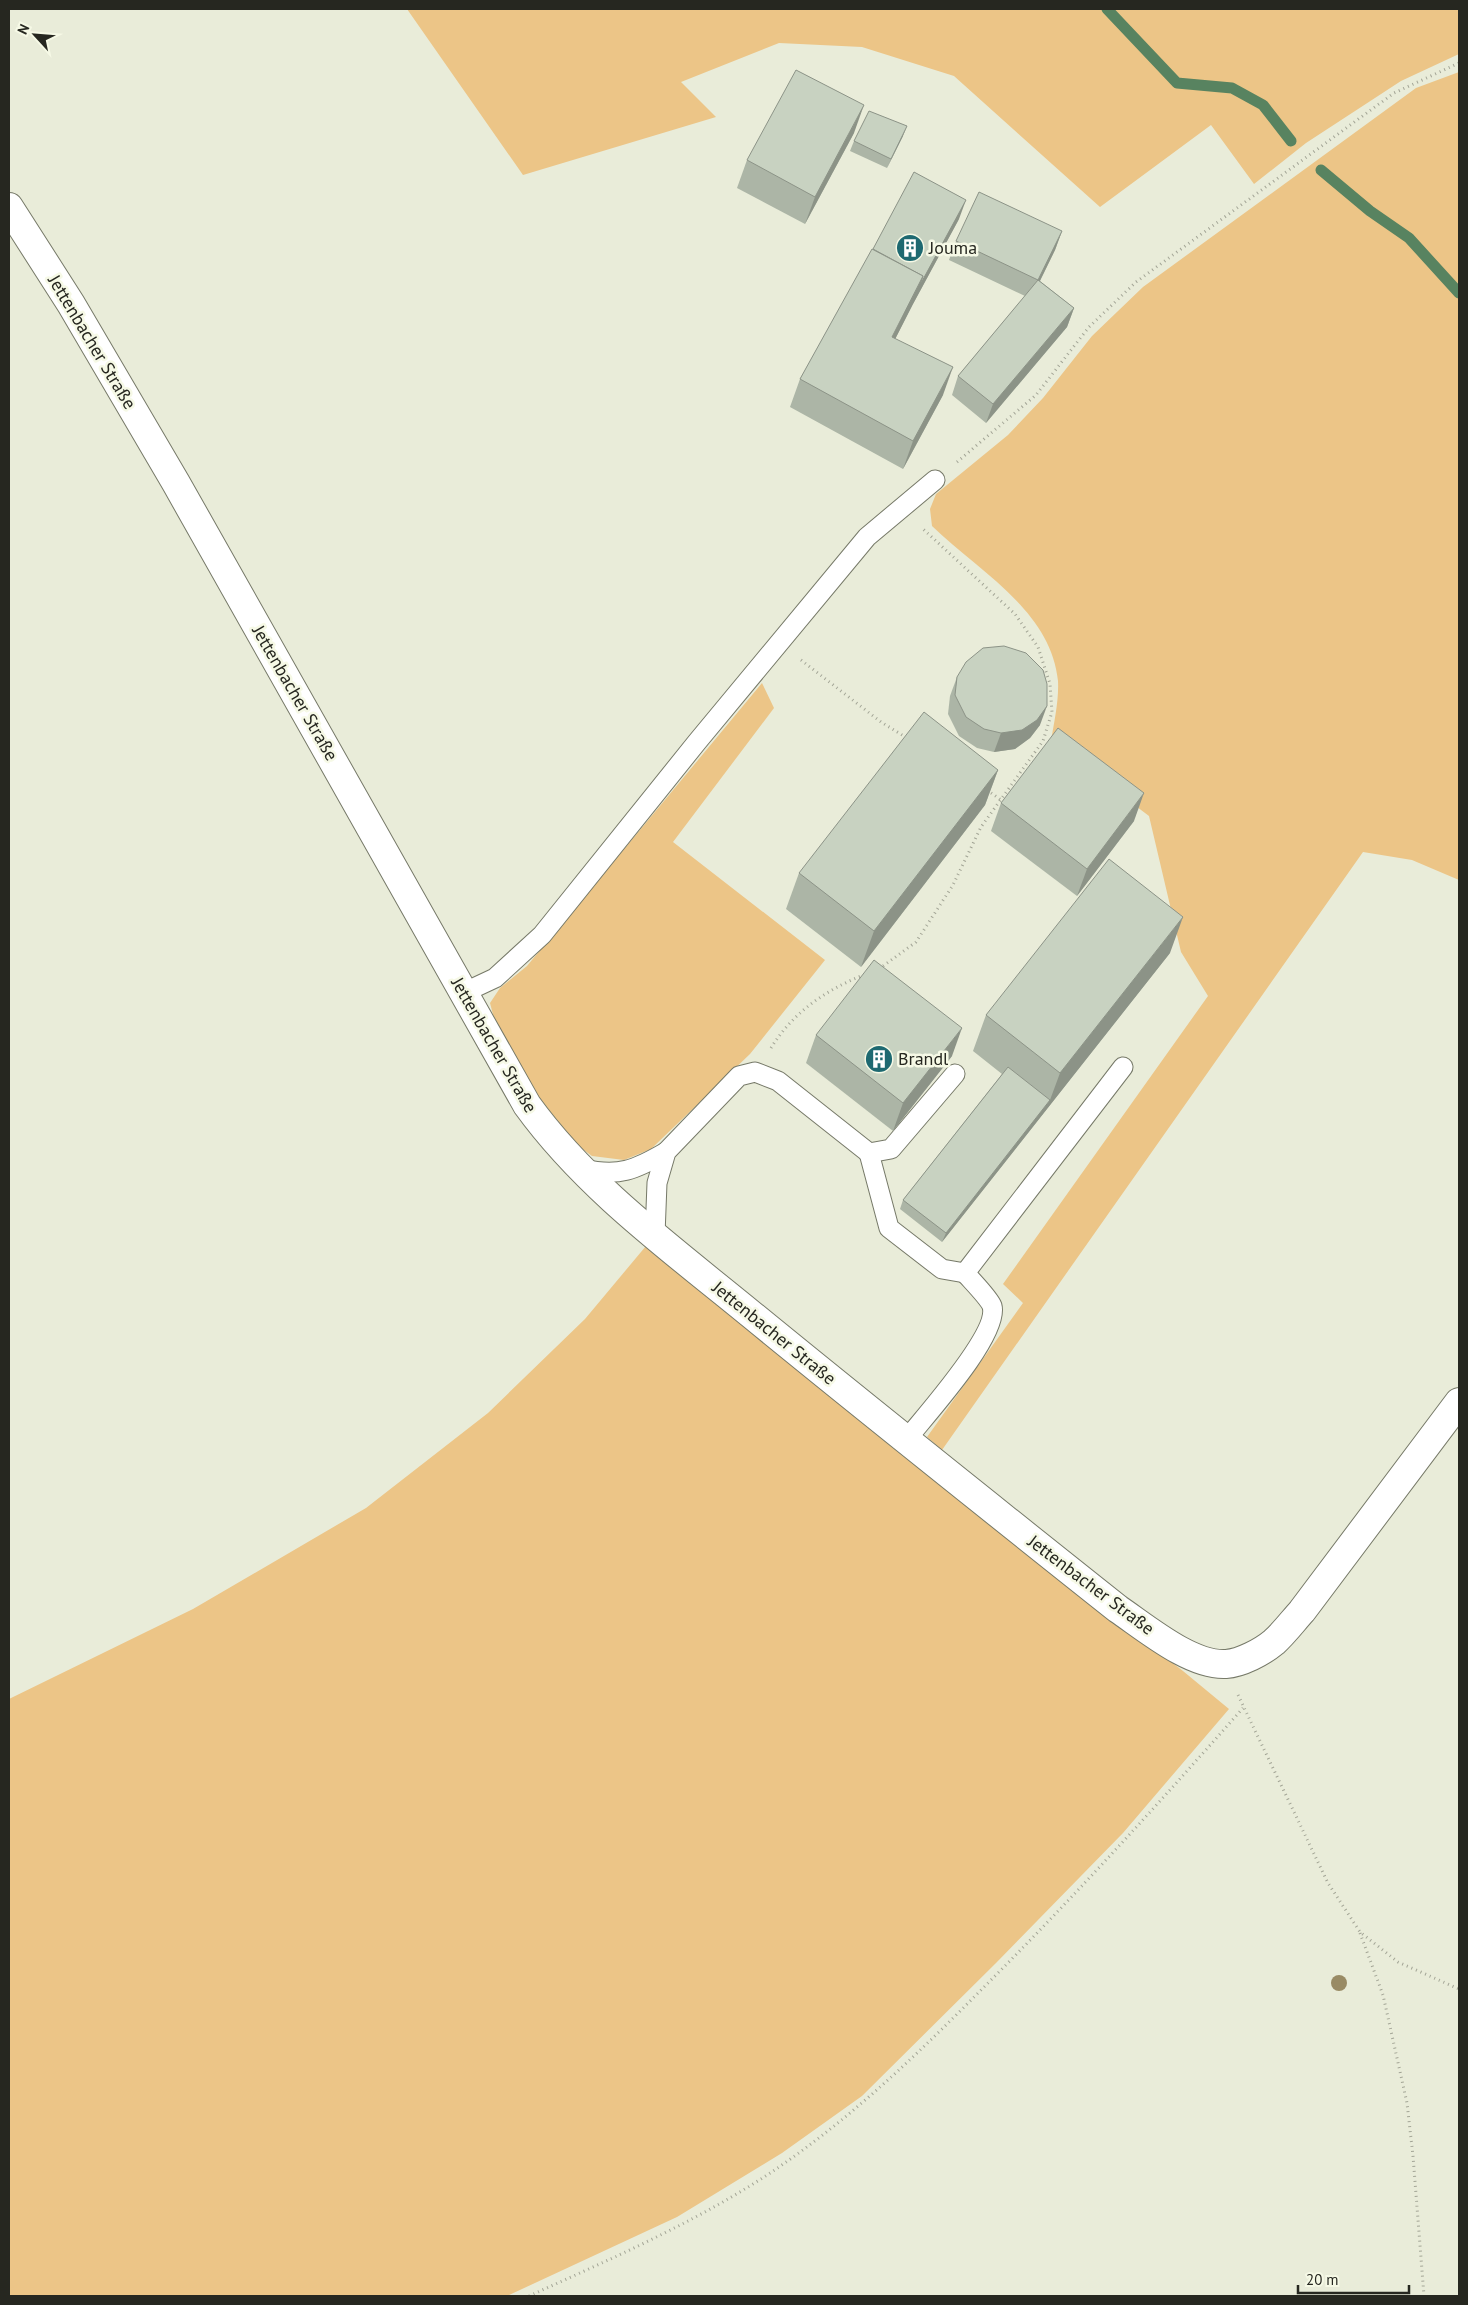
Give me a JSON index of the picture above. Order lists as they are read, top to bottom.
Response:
{
  "streets": {
    "street": ["Jettenbacher Straße"]
  },
  "places": {
    "building": ["Jouma", "Brandl"]
  },
  "scale_bar": "20 m",
  "north": "top left"
}
